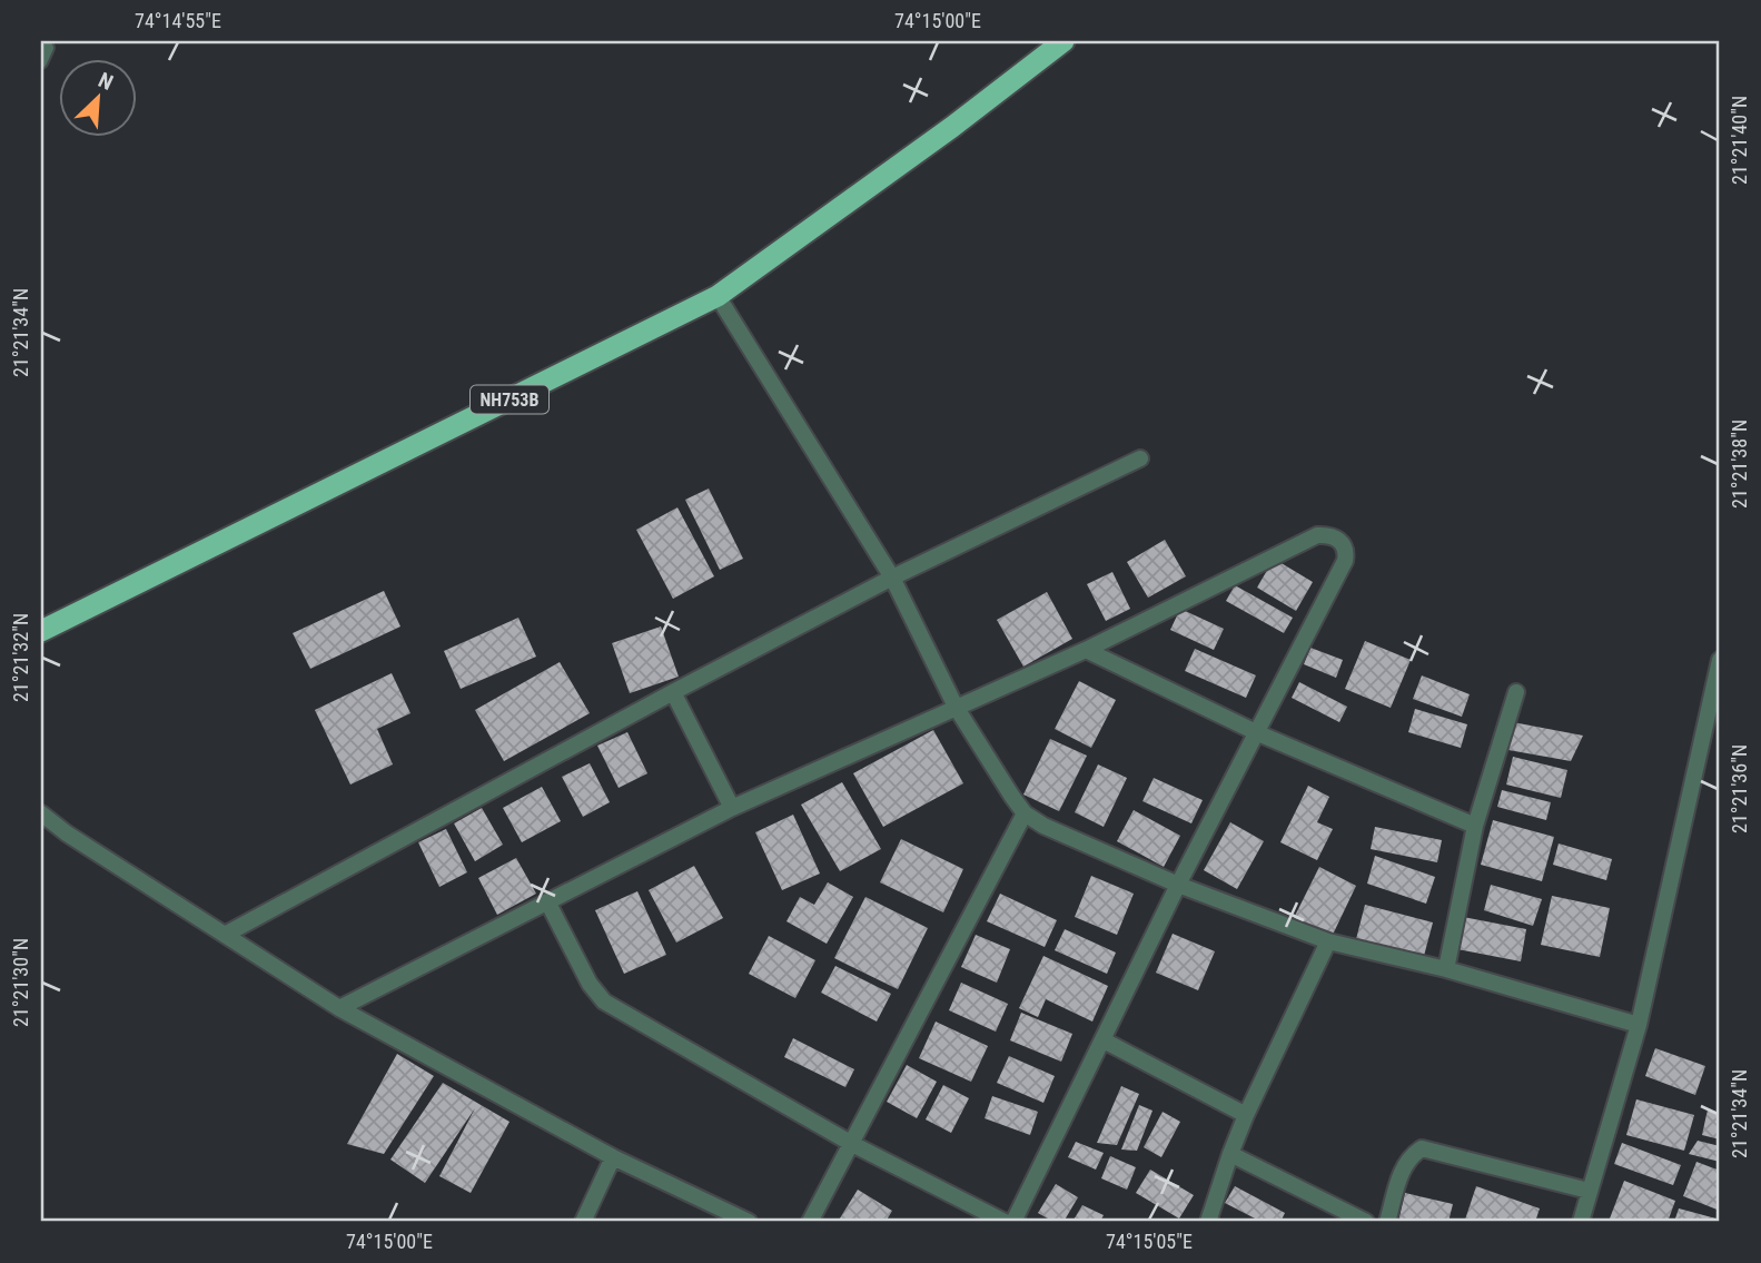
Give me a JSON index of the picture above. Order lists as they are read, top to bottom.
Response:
{
  "streets": {
    "highway": ["NH753B"]
  },
  "north": "top right",
  "coordinates": [
    "74°14'55\"E",
    "74°15'00\"E",
    "21°21'40\"N",
    "21°21'34\"N",
    "21°21'38\"N",
    "21°21'32\"N",
    "21°21'36\"N",
    "21°21'30\"N",
    "74°15'05\"E"
  ]
}
